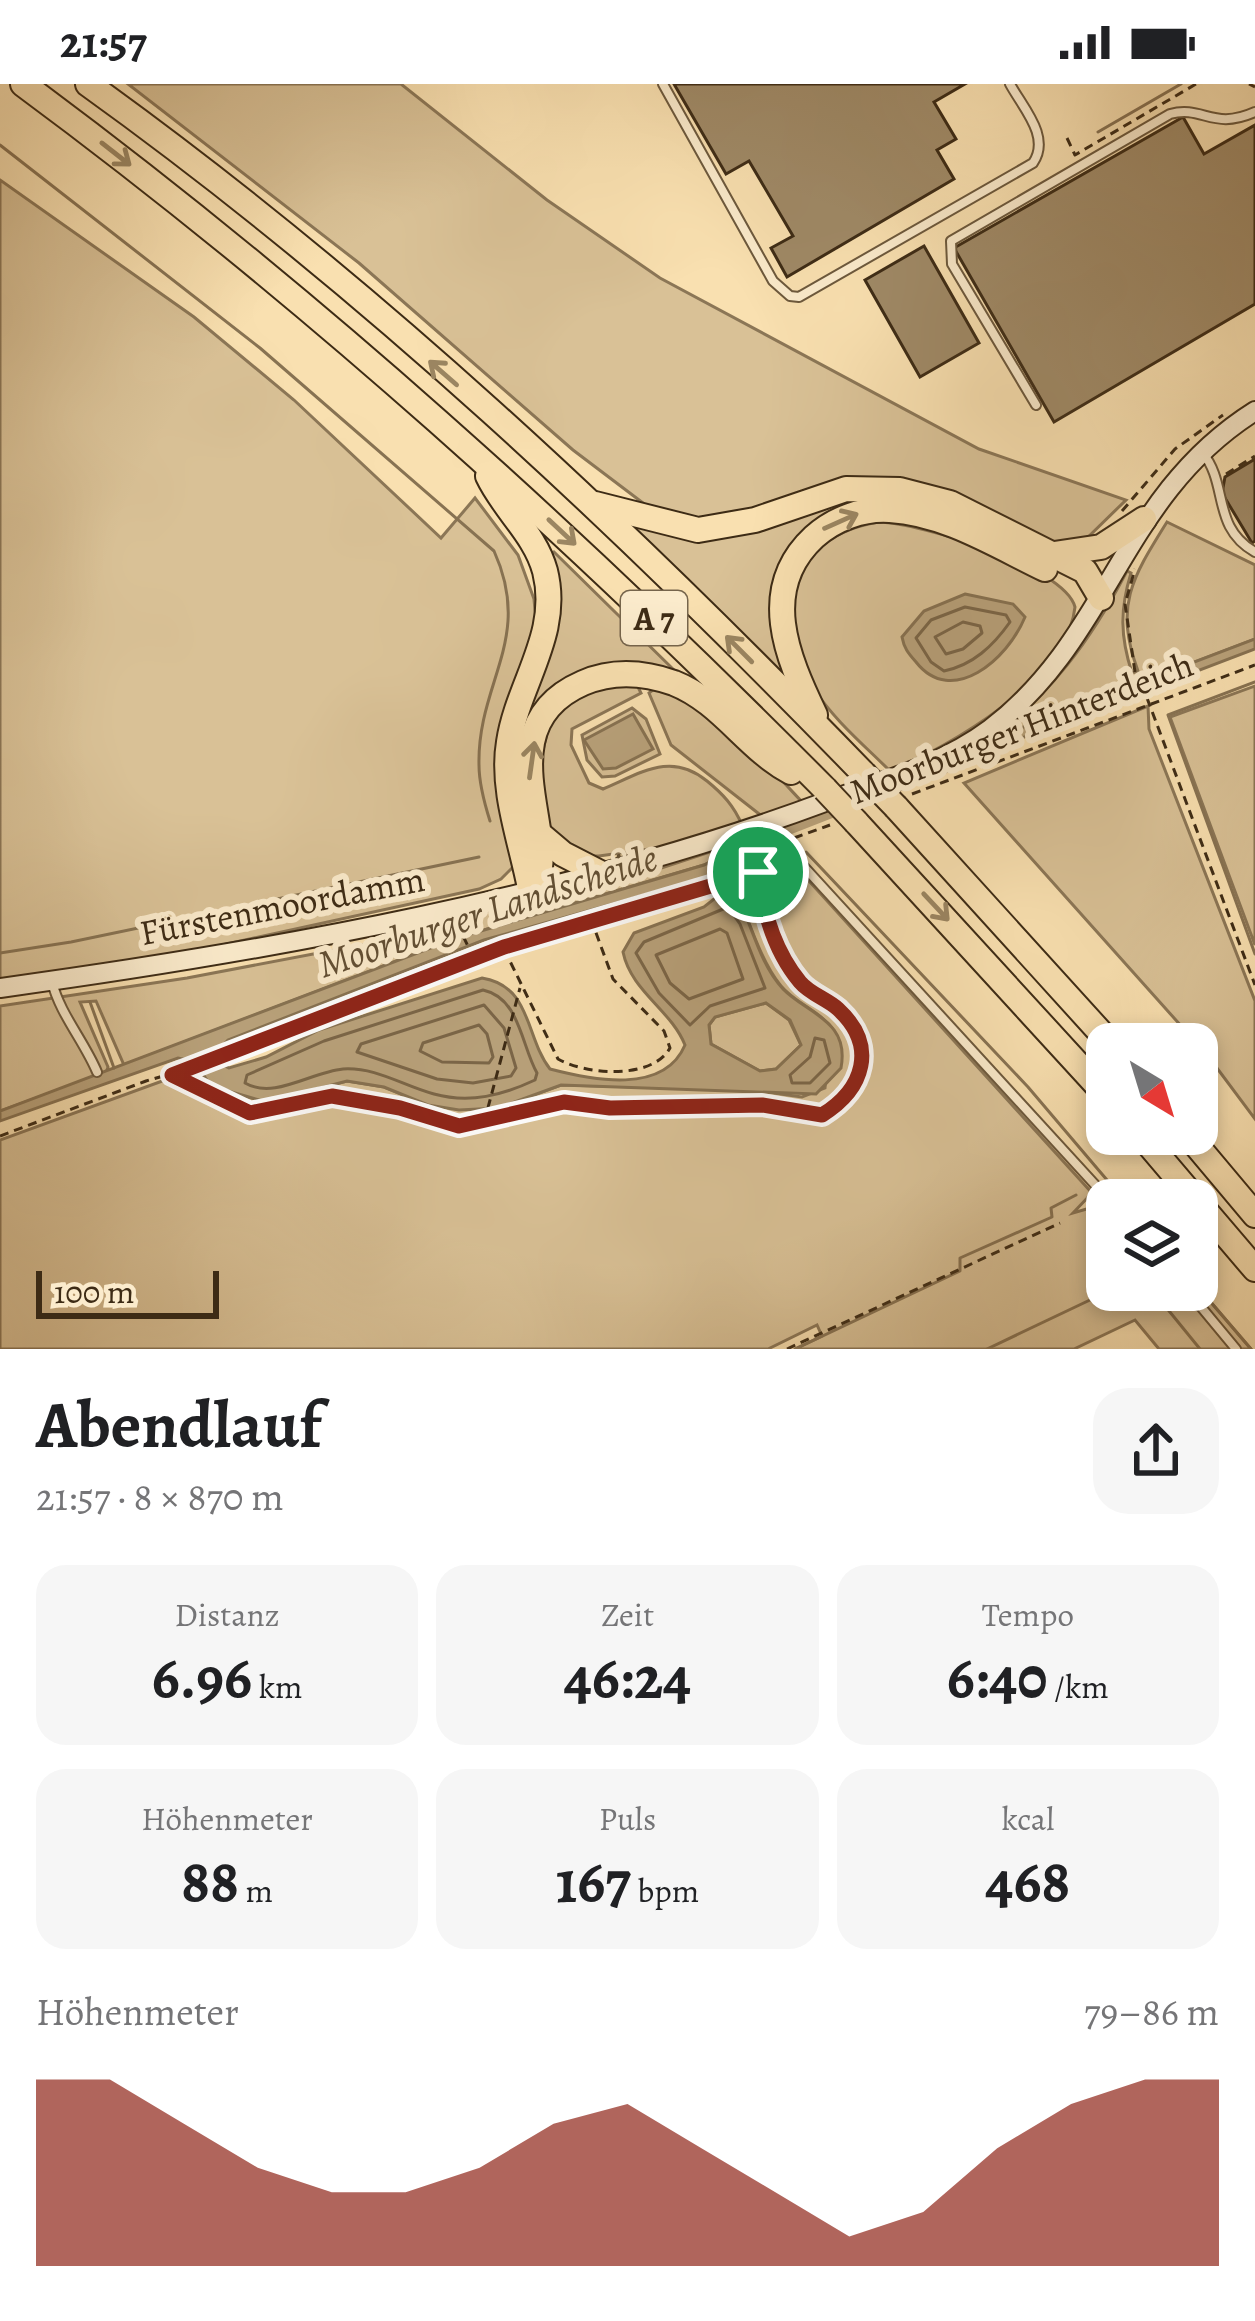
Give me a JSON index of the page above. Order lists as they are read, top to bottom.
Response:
{
  "streets": {
    "highway": ["A 7"],
    "main road": ["Fürstenmoordamm"],
    "path": ["Moorburger Hinterdeich"]
  },
  "crossings": [
    ["A 7", "Moorburger Hinterdeich"]
  ],
  "water": ["Moorburger Landscheide"],
  "scale_bar": "100 m",
  "north": "bottom right",
  "page": {
    "status": "21:57",
    "scale": "100 m",
    "heading": ["Abendlauf", "21:57 · 8 × 870 m"],
    "stats": [
      ["Distanz", "6.96 km"],
      ["Zeit", "46:24"],
      ["Tempo", "6:40 /km"],
      ["Höhenmeter", "88 m"],
      ["Puls", "167 bpm"],
      ["kcal", "468"]
    ],
    "chart": ["Höhenmeter", "79–86 m"]
  }
}
